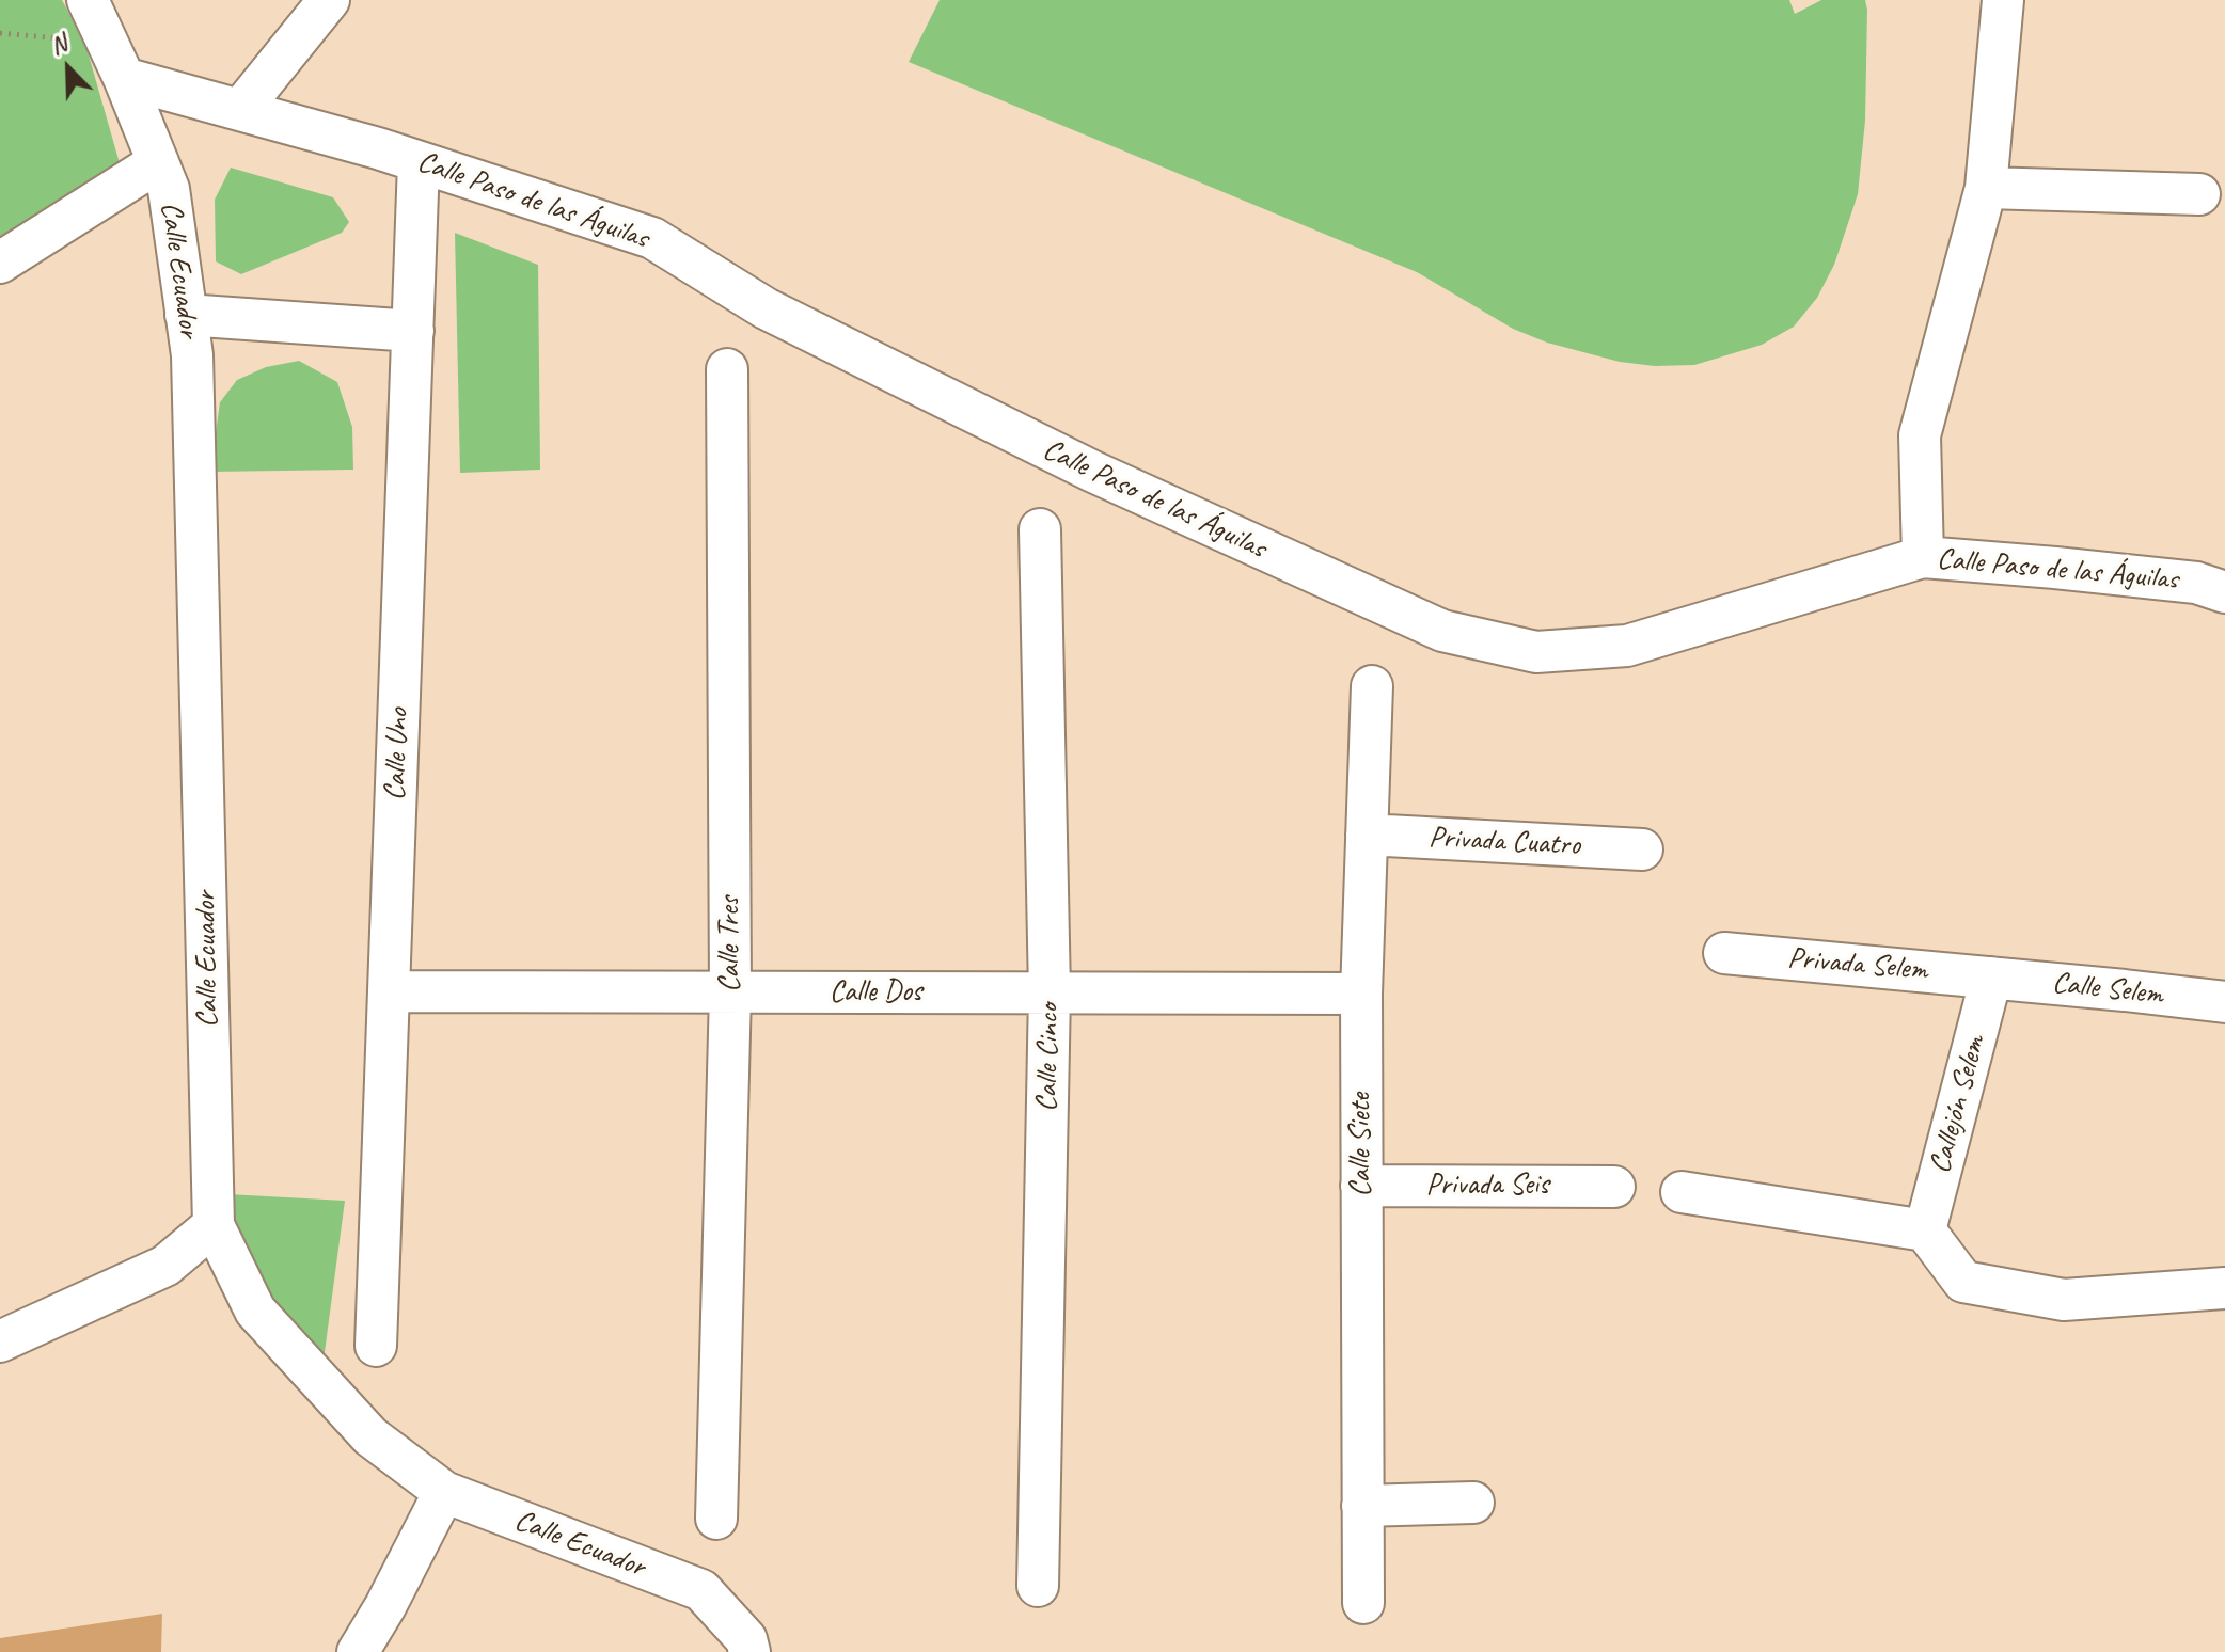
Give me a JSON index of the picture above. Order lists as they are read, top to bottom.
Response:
{
  "streets": {
    "street": [
      "Calle Paso de las Águilas",
      "Calle Ecuador",
      "Calle Uno",
      "Privada Cuatro",
      "Calle Tres",
      "Privada Selem",
      "Calle Selem",
      "Calle Dos",
      "Calle Cinco",
      "Callejón Selem",
      "Calle Siete",
      "Privada Seis"
    ]
  },
  "crossings": [
    ["Calle Paso de las Águilas", "Calle Ecuador"],
    ["Calle Paso de las Águilas", "Calle Uno"],
    ["Calle Uno", "Calle Dos"],
    ["Privada Cuatro", "Calle Siete"],
    ["Calle Tres", "Calle Dos"],
    ["Privada Selem", "Calle Selem"],
    ["Privada Selem", "Callejón Selem"],
    ["Calle Selem", "Callejón Selem"],
    ["Calle Dos", "Calle Cinco"],
    ["Calle Dos", "Calle Siete"],
    ["Calle Siete", "Privada Seis"]
  ],
  "north": "top left"
}
